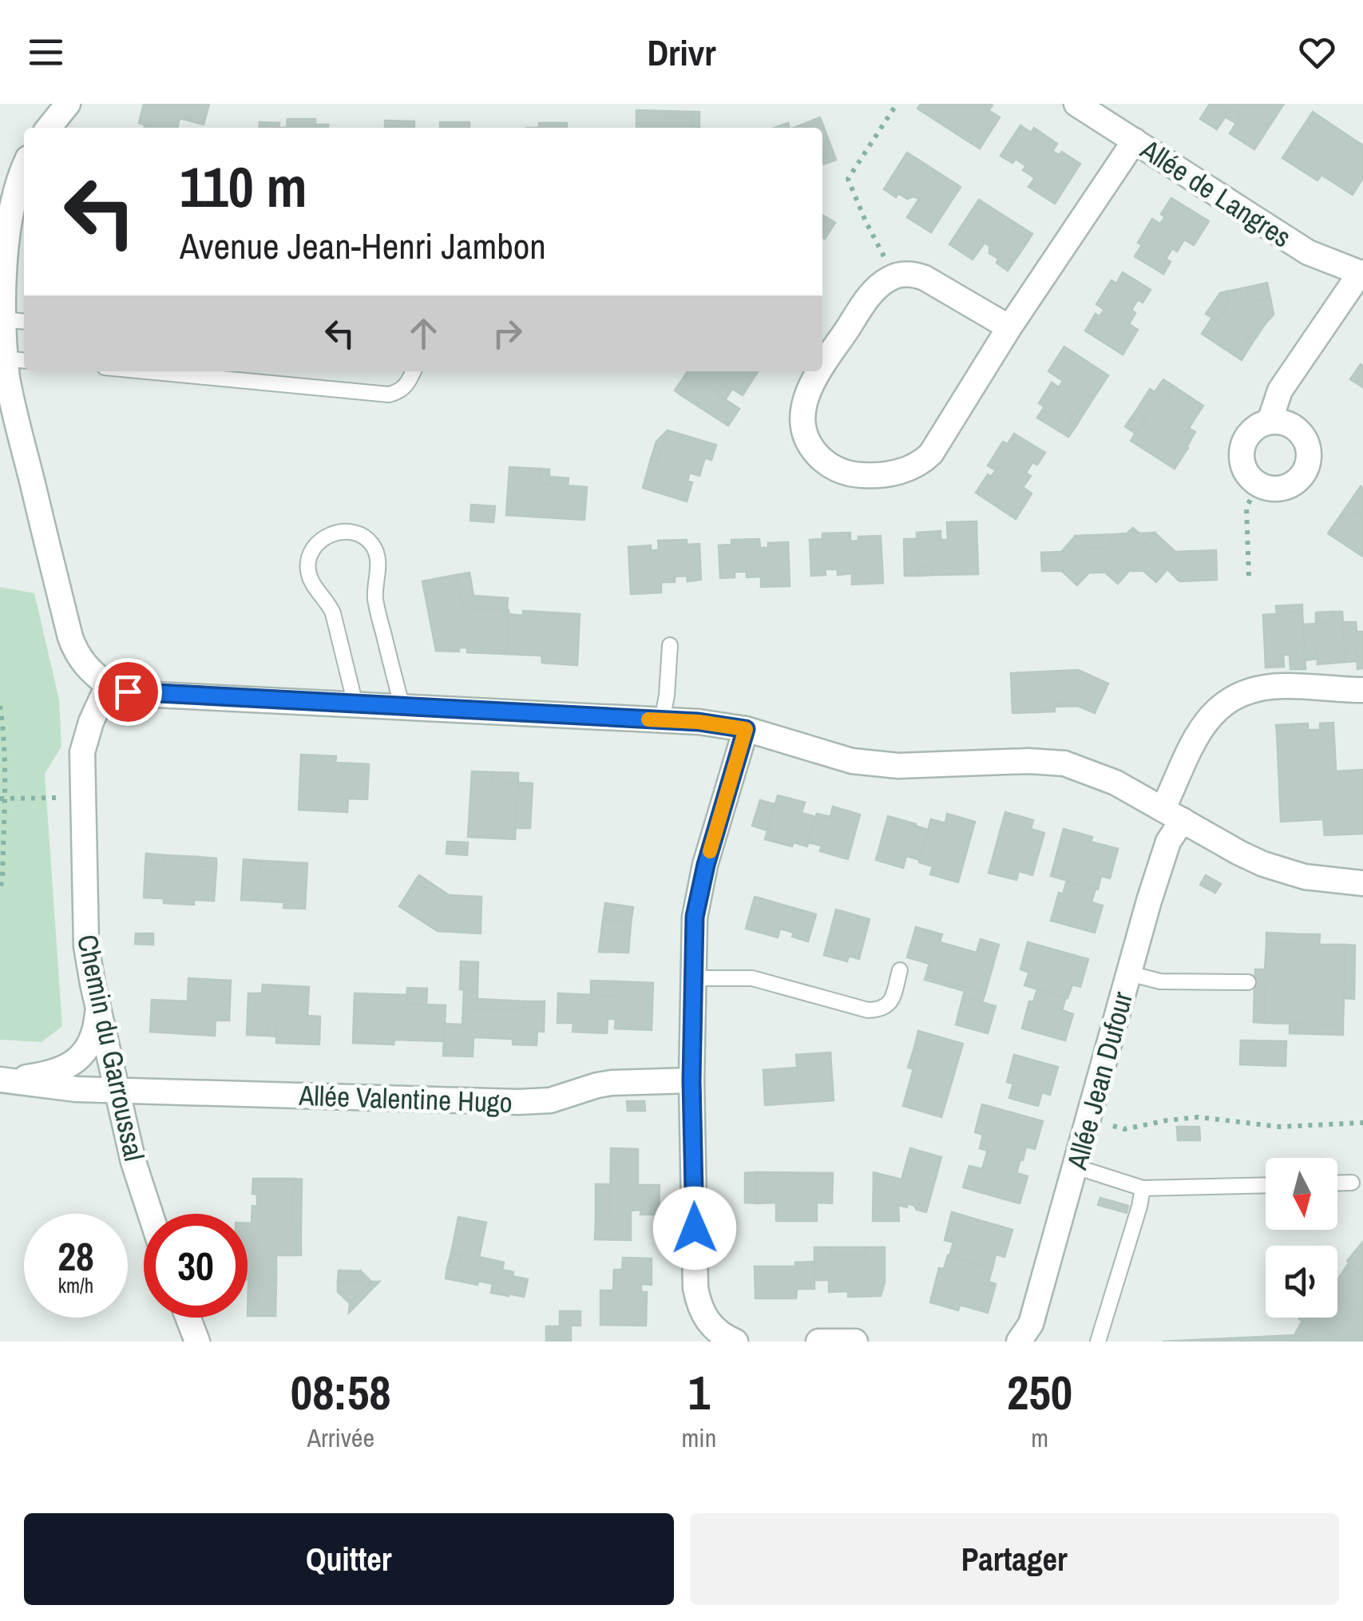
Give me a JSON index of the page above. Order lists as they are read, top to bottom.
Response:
{
  "streets": {
    "street": [
      "Allée de Langres",
      "Chemin du Garroussal",
      "Allée Jean Dufour",
      "Allée Valentine Hugo"
    ]
  },
  "crossings": [
    ["Chemin du Garroussal", "Allée Valentine Hugo"]
  ],
  "north": "bottom",
  "page": {
    "header": "Drivr",
    "turn": ["110 m", "Avenue Jean-Henri Jambon"],
    "speed": "28 km/h",
    "limit": "30",
    "eta": [
      "08:58",
      "Arrivée",
      "1",
      "min",
      "250",
      "m"
    ],
    "buttons": ["Quitter", "Partager"]
  }
}
